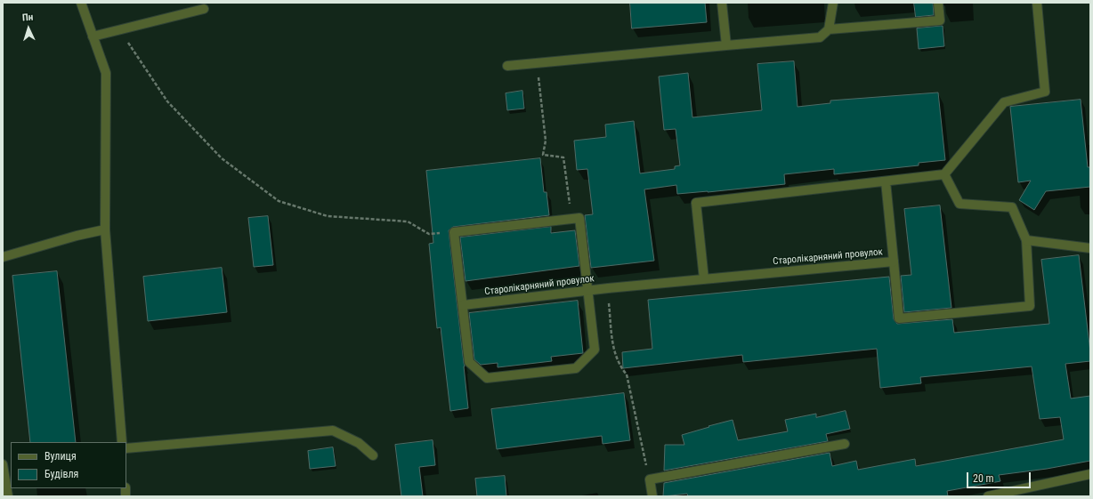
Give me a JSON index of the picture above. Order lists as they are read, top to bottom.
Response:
{
  "streets": {
    "street": ["Старолікарняний провулок"]
  },
  "legend": ["Вулиця", "Будівля"],
  "scale_bar": "20 m",
  "north": "top"
}
